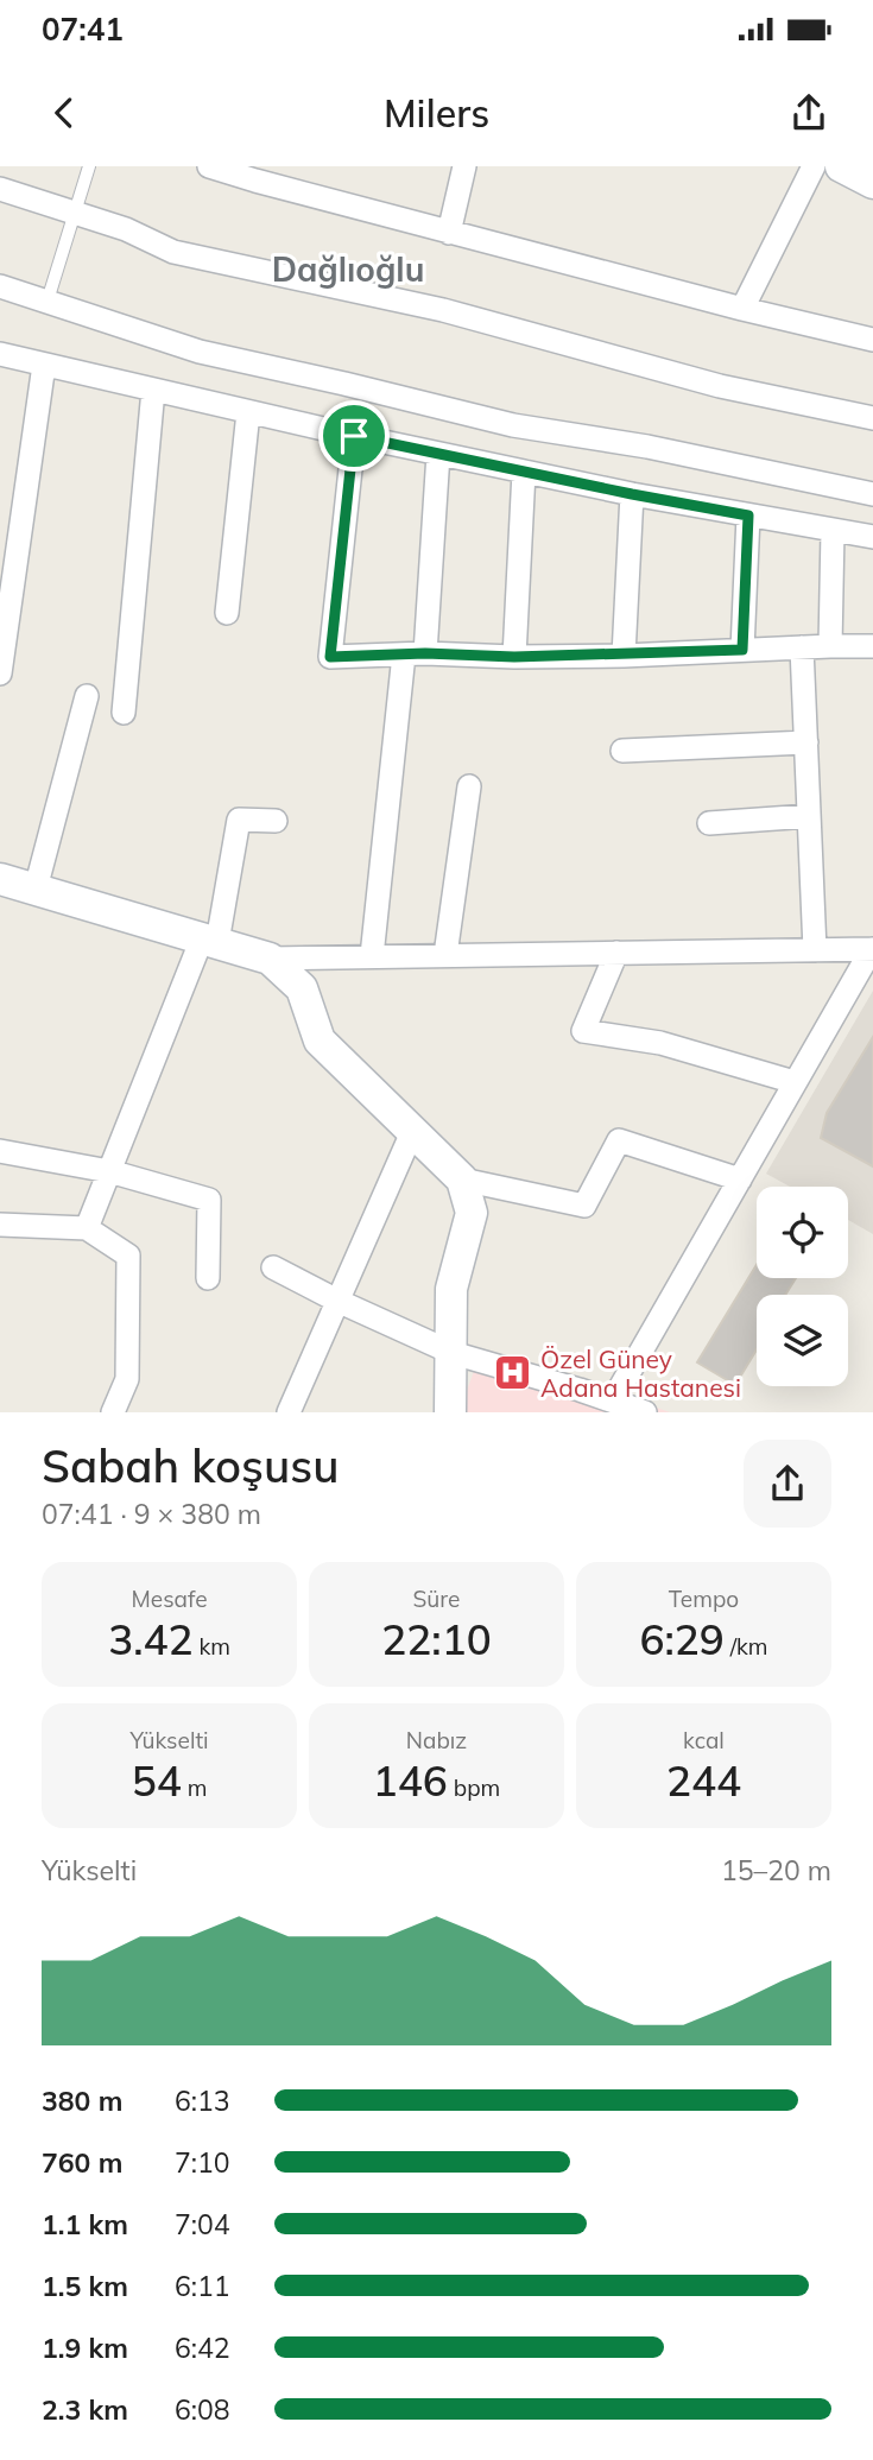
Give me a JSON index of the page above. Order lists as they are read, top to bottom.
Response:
{
  "districts": ["Dağlıoğlu"],
  "places": {
    "hospital": ["Özel Güney Adana Hastanesi"]
  },
  "page": {
    "status": "07:41",
    "header": "Milers",
    "heading": ["Sabah koşusu", "07:41 · 9 × 380 m"],
    "stats": [
      ["Mesafe", "3.42 km"],
      ["Süre", "22:10"],
      ["Tempo", "6:29 /km"],
      ["Yükselti", "54 m"],
      ["Nabız", "146 bpm"],
      ["kcal", "244"]
    ],
    "chart": ["Yükselti", "15–20 m"],
    "list": [
      {
        "name": "380 m",
        "note": "6:13"
      },
      {
        "name": "760 m",
        "note": "7:10"
      },
      {
        "name": "1.1 km",
        "note": "7:04"
      },
      {
        "name": "1.5 km",
        "note": "6:11"
      },
      {
        "name": "1.9 km",
        "note": "6:42"
      },
      {
        "name": "2.3 km",
        "note": "6:08"
      }
    ]
  }
}
